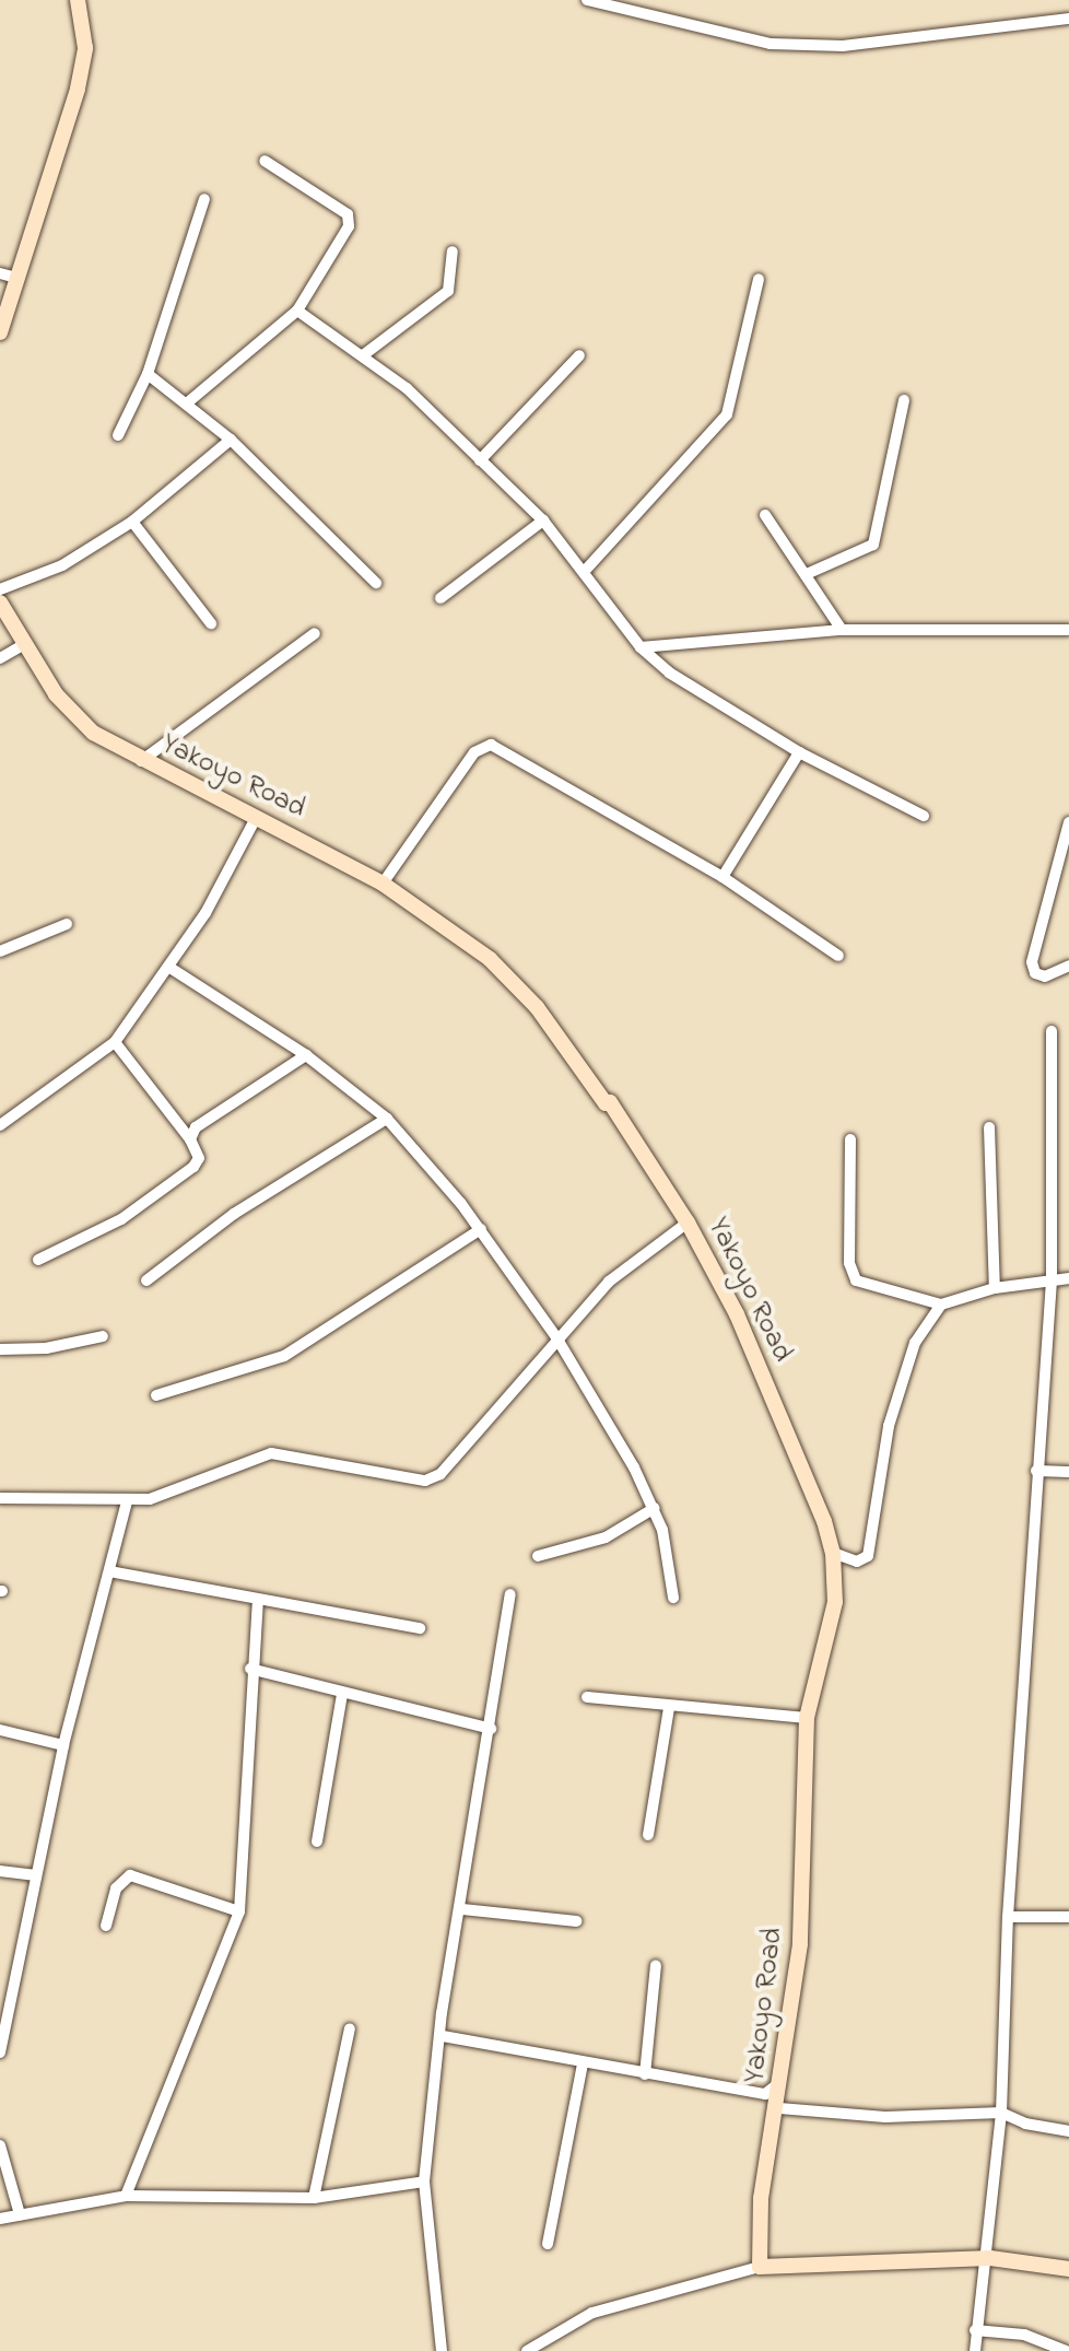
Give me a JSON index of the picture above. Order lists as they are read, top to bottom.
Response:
{
  "streets": {
    "main road": ["Yakoyo Road"]
  }
}
